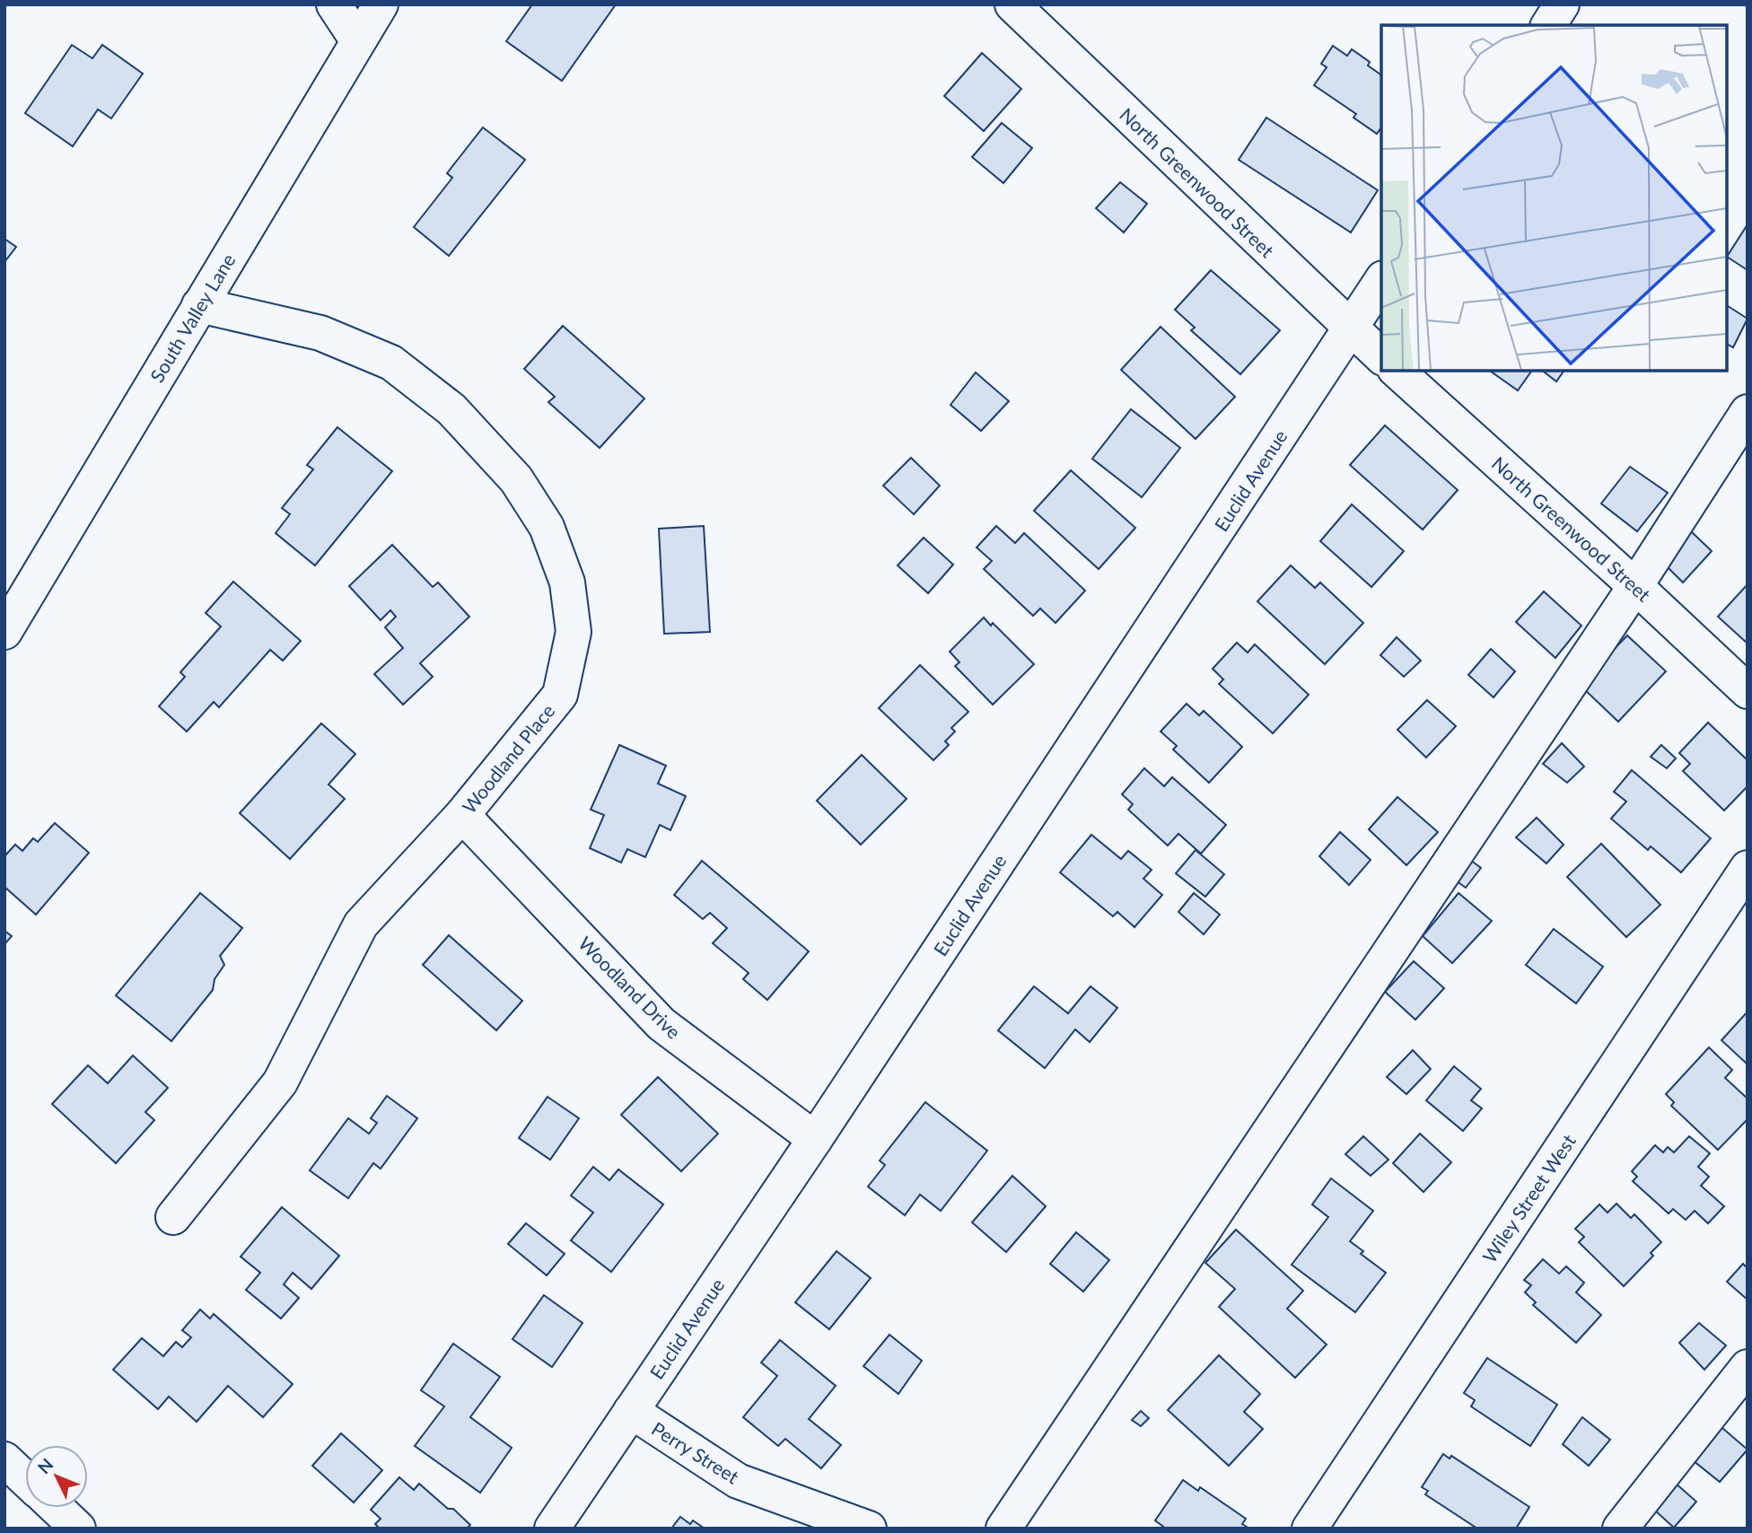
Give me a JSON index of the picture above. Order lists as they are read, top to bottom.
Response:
{
  "streets": {
    "street": [
      "North Greenwood Street",
      "South Valley Lane",
      "Euclid Avenue",
      "Woodland Place",
      "Woodland Drive",
      "Wiley Street West",
      "Perry Street"
    ]
  },
  "crossings": [
    ["North Greenwood Street", "Euclid Avenue"],
    ["South Valley Lane", "Woodland Place"],
    ["Euclid Avenue", "Woodland Drive"],
    ["Euclid Avenue", "Perry Street"],
    ["Woodland Place", "Woodland Drive"]
  ],
  "north": "top left"
}
